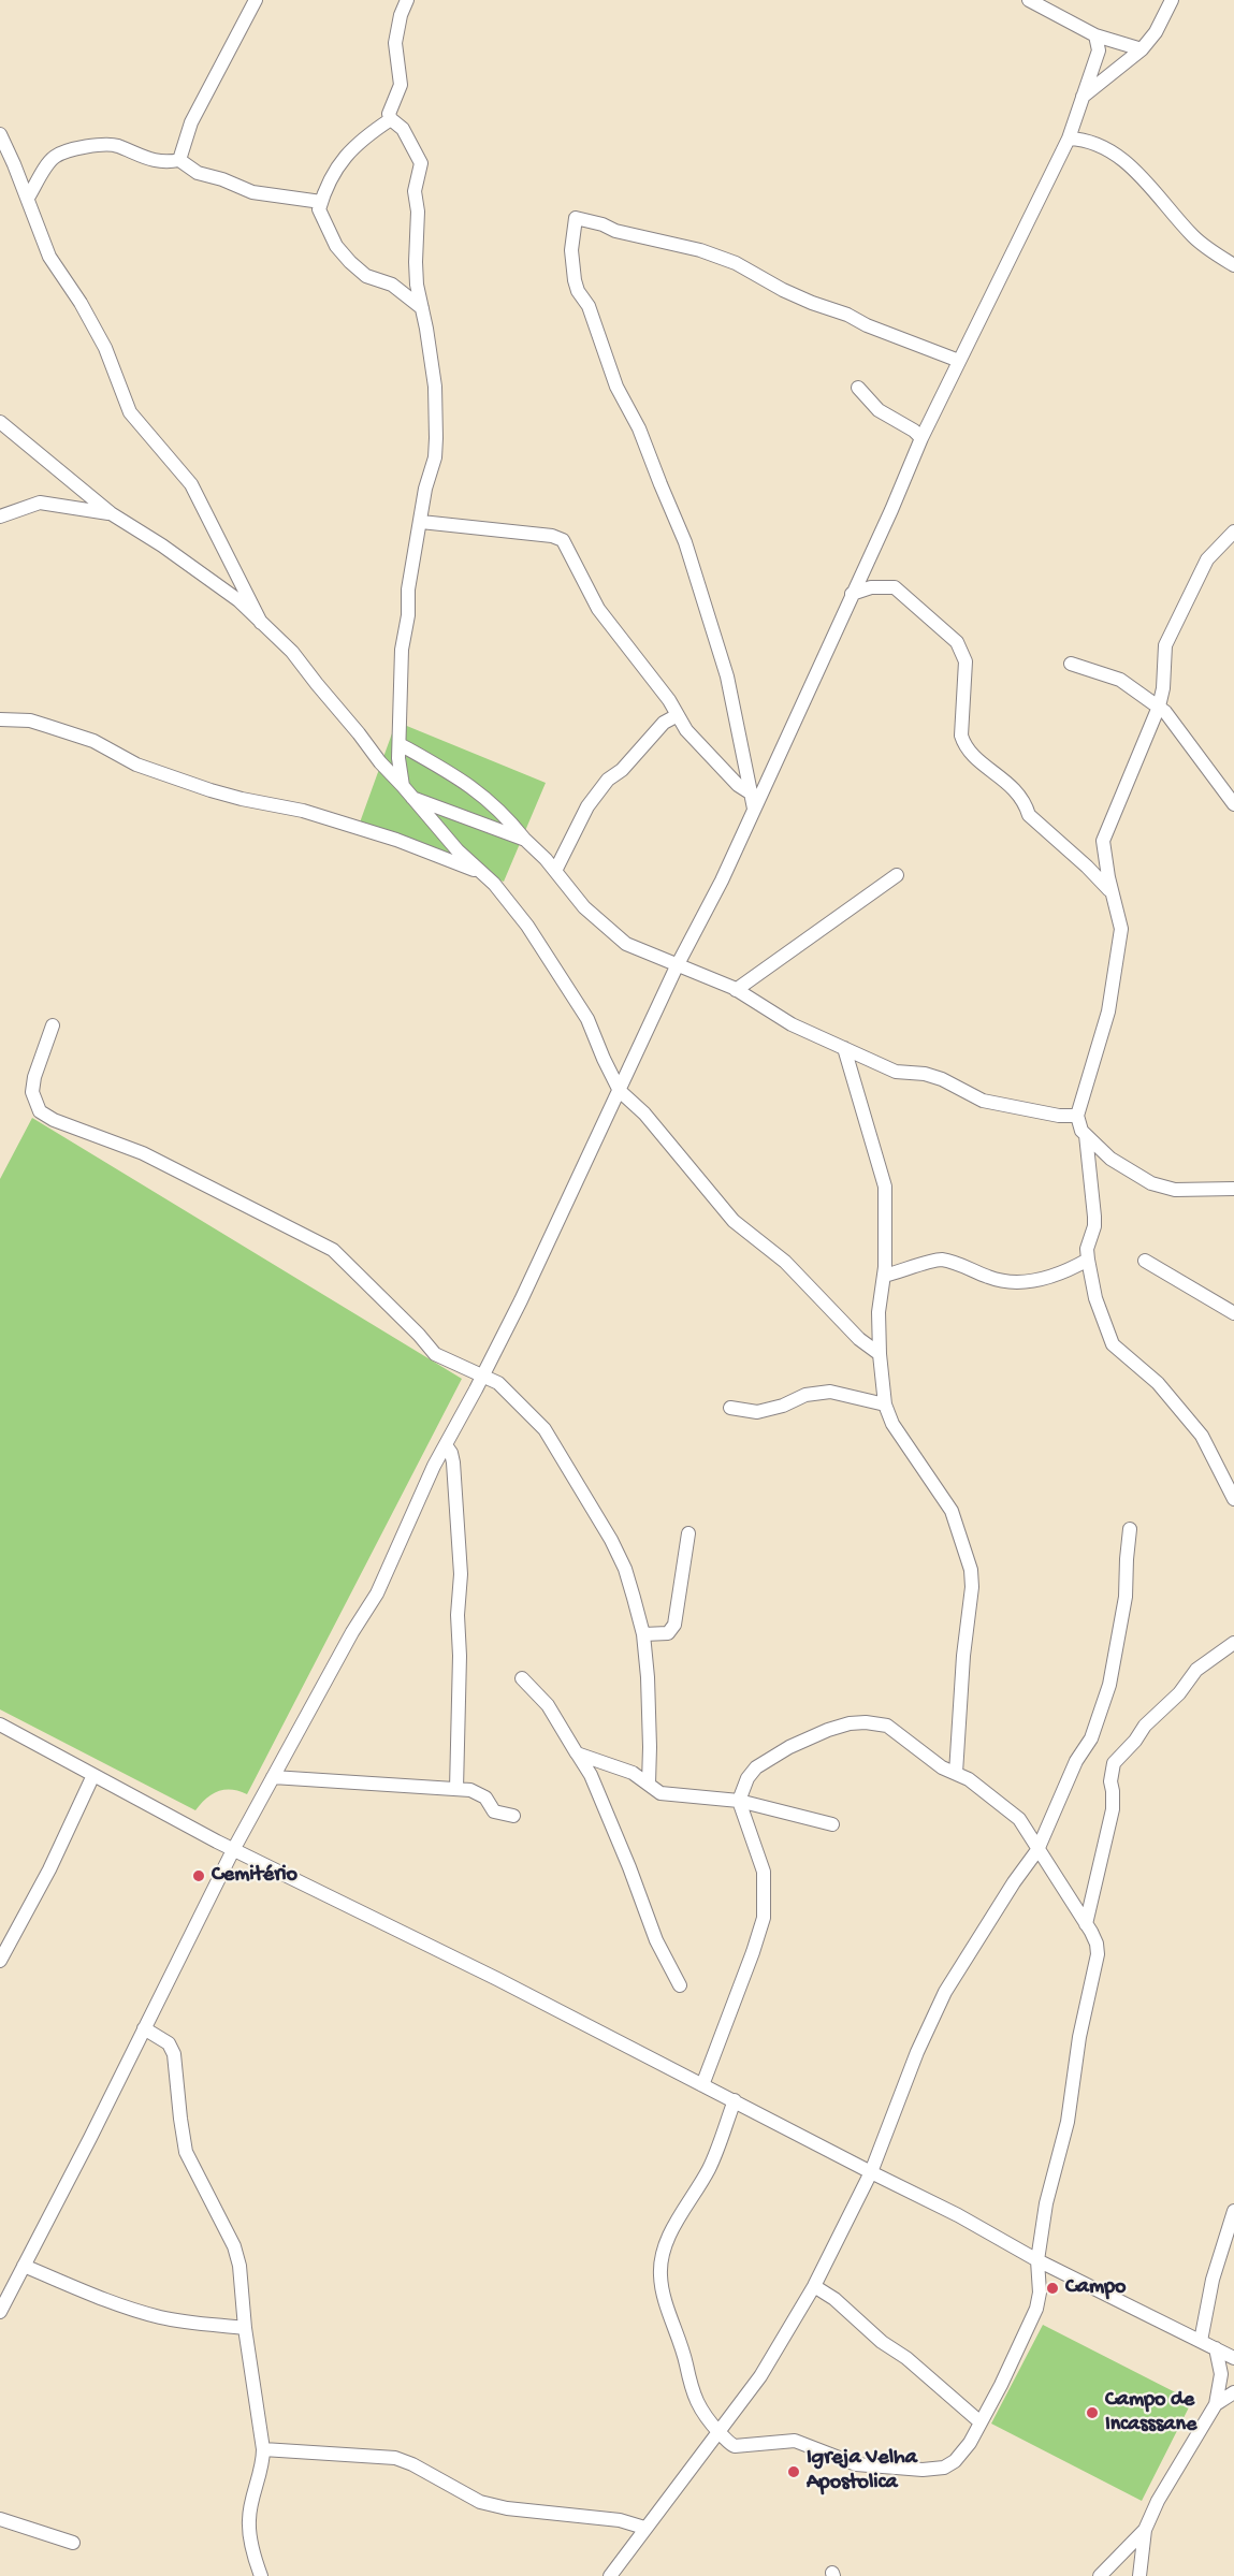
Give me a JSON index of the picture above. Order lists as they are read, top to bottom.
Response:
{
  "places": [
    "Cemitério",
    "Campo",
    "Campo de Incasssane",
    "Igreja Velha Apostolica"
  ]
}
